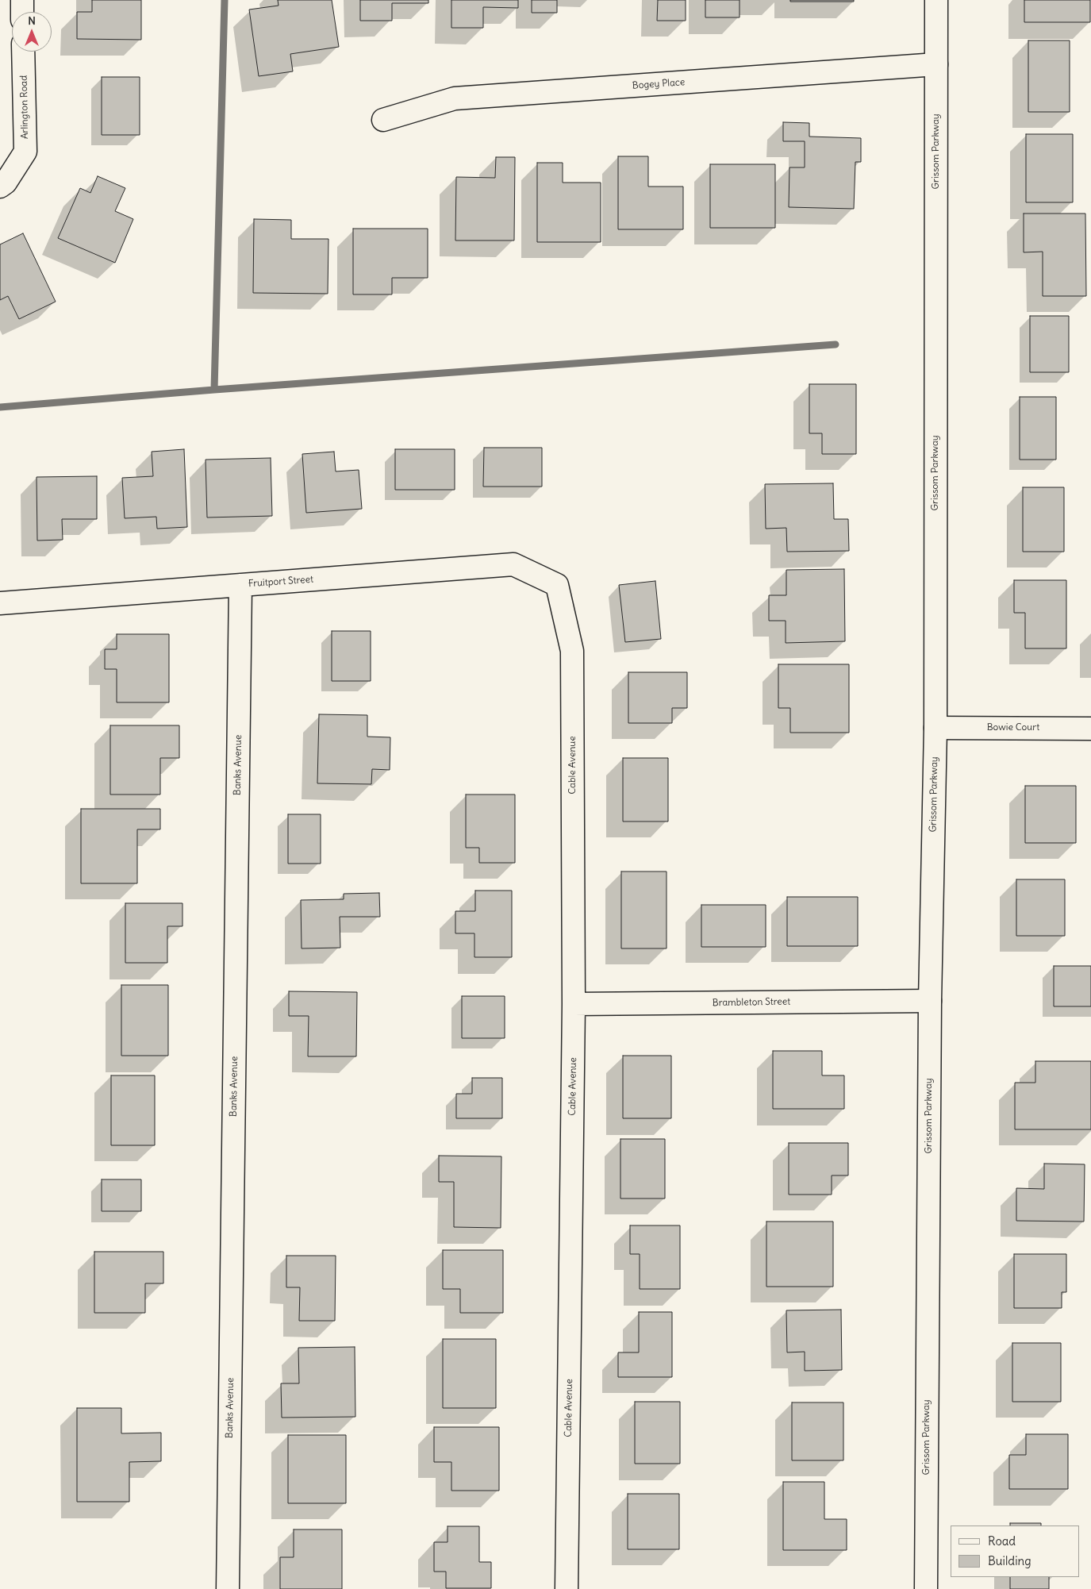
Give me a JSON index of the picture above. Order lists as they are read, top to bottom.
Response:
{
  "streets": {
    "street": [
      "Bogey Place",
      "Arlington Road",
      "Grissom Parkway",
      "Fruitport Street",
      "Bowie Court",
      "Banks Avenue",
      "Cable Avenue",
      "Brambleton Street"
    ]
  },
  "crossings": [
    ["Bogey Place", "Grissom Parkway"],
    ["Grissom Parkway", "Bowie Court"],
    ["Grissom Parkway", "Brambleton Street"],
    ["Fruitport Street", "Banks Avenue"],
    ["Fruitport Street", "Cable Avenue"],
    ["Cable Avenue", "Brambleton Street"]
  ],
  "legend": ["Road", "Building"],
  "north": "top"
}
